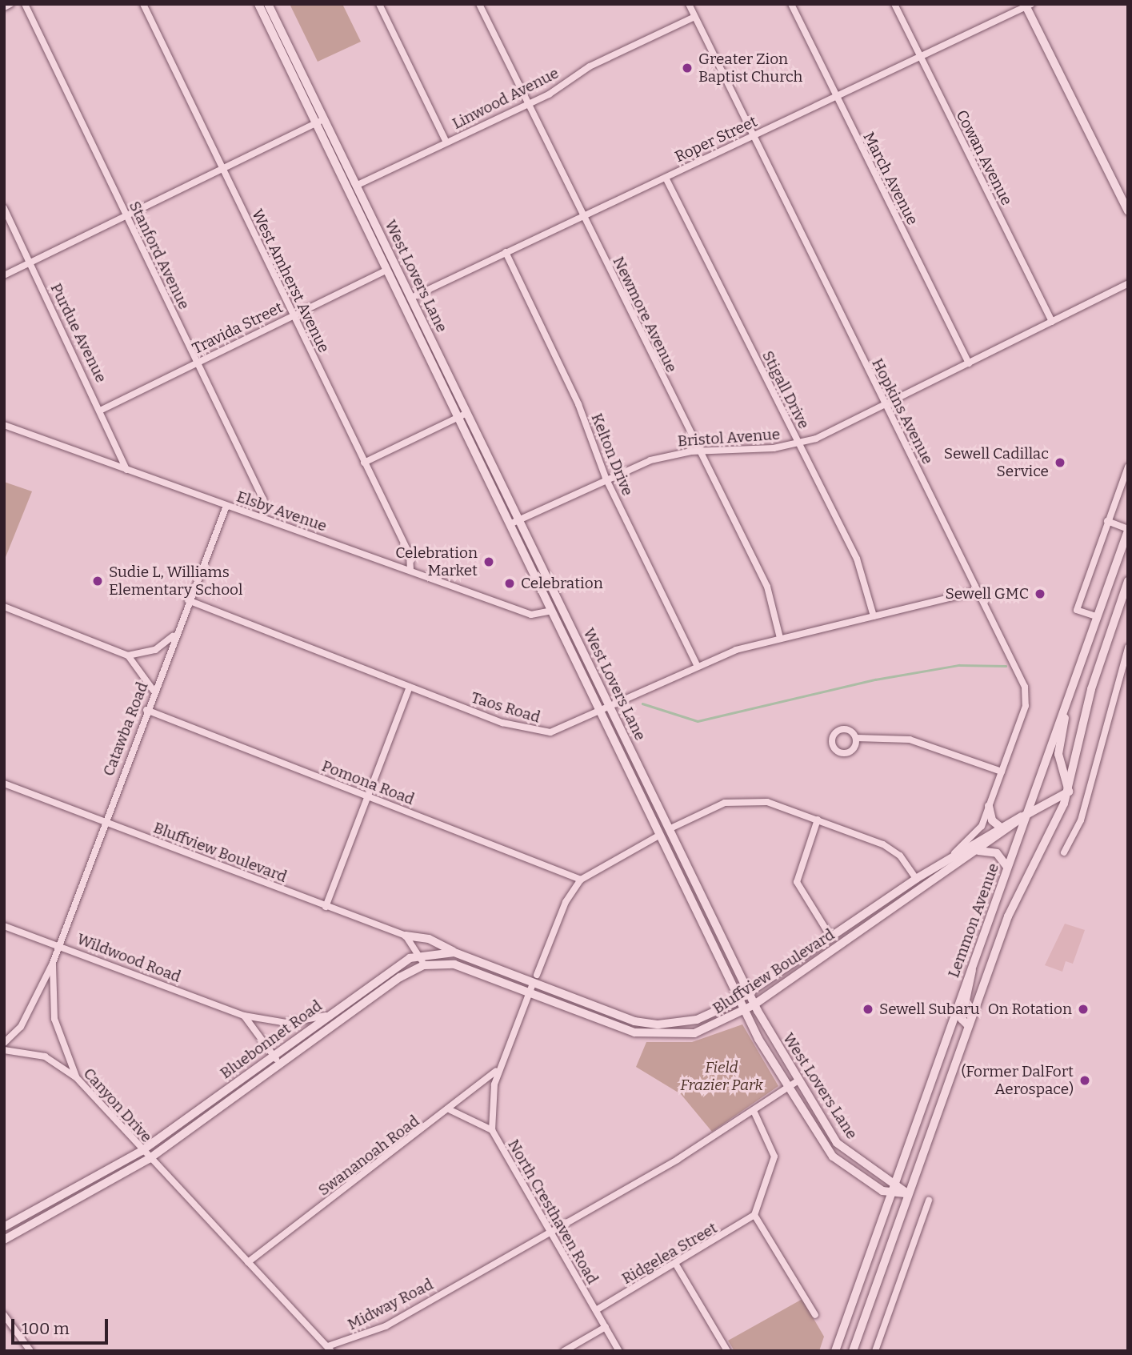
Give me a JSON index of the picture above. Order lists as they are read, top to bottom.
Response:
{
  "streets": {
    "main road": [
      "West Lovers Lane",
      "Bluffview Boulevard",
      "Lemmon Avenue",
      "Bluebonnet Road"
    ],
    "street": [
      "Linwood Avenue",
      "Roper Street",
      "Cowan Avenue",
      "March Avenue",
      "Stanford Avenue",
      "West Amherst Avenue",
      "Newmore Avenue",
      "Travida Street",
      "Purdue Avenue",
      "Stigall Drive",
      "Hopkins Avenue",
      "Bristol Avenue",
      "Kelton Drive",
      "Elsby Avenue",
      "Taos Road",
      "Catawba Road",
      "Pomona Road",
      "Wildwood Road",
      "Canyon Drive",
      "Swananoah Road",
      "North Cresthaven Road",
      "Ridgelea Street",
      "Midway Road"
    ]
  },
  "crossings": [
    ["Linwood Avenue", "West Lovers Lane"],
    ["Linwood Avenue", "Newmore Avenue"],
    ["Linwood Avenue", "Hopkins Avenue"],
    ["Roper Street", "Cowan Avenue"],
    ["Roper Street", "March Avenue"],
    ["Roper Street", "West Lovers Lane"],
    ["Roper Street", "Newmore Avenue"],
    ["Roper Street", "Stigall Drive"],
    ["Roper Street", "Hopkins Avenue"],
    ["Roper Street", "Kelton Drive"],
    ["Cowan Avenue", "Bristol Avenue"],
    ["March Avenue", "Bristol Avenue"],
    ["Stanford Avenue", "Travida Street"],
    ["Stanford Avenue", "Elsby Avenue"],
    ["West Lovers Lane", "Travida Street"],
    ["West Lovers Lane", "Bristol Avenue"],
    ["West Lovers Lane", "Elsby Avenue"],
    ["West Lovers Lane", "Taos Road"],
    ["West Lovers Lane", "Bluffview Boulevard"],
    ["West Lovers Lane", "Lemmon Avenue"],
    ["West Lovers Lane", "North Cresthaven Road"],
    ["West Lovers Lane", "Midway Road"],
    ["West Amherst Avenue", "Travida Street"],
    ["West Amherst Avenue", "Elsby Avenue"],
    ["Newmore Avenue", "Bristol Avenue"],
    ["Newmore Avenue", "Taos Road"],
    ["Travida Street", "Purdue Avenue"],
    ["Purdue Avenue", "Elsby Avenue"],
    ["Stigall Drive", "Bristol Avenue"],
    ["Stigall Drive", "Taos Road"],
    ["Hopkins Avenue", "Bristol Avenue"],
    ["Hopkins Avenue", "Taos Road"],
    ["Hopkins Avenue", "Bluffview Boulevard"],
    ["Bristol Avenue", "Kelton Drive"],
    ["Kelton Drive", "Taos Road"],
    ["Elsby Avenue", "Catawba Road"],
    ["Taos Road", "Catawba Road"],
    ["Catawba Road", "Pomona Road"],
    ["Catawba Road", "Bluffview Boulevard"],
    ["Catawba Road", "Wildwood Road"],
    ["Catawba Road", "Canyon Drive"],
    ["Pomona Road", "North Cresthaven Road"],
    ["Bluffview Boulevard", "Lemmon Avenue"],
    ["Bluffview Boulevard", "Bluebonnet Road"],
    ["Bluffview Boulevard", "North Cresthaven Road"],
    ["Wildwood Road", "Bluebonnet Road"],
    ["Bluebonnet Road", "Canyon Drive"],
    ["Bluebonnet Road", "Midway Road"],
    ["Canyon Drive", "Midway Road"],
    ["Swananoah Road", "North Cresthaven Road"],
    ["Swananoah Road", "Midway Road"],
    ["North Cresthaven Road", "Ridgelea Street"],
    ["North Cresthaven Road", "Midway Road"]
  ],
  "parks": ["Field Frazier Park"],
  "places": [
    "Greater Zion Baptist Church",
    "Sewell Cadillac Service",
    "Celebration Market",
    "Sudie L, Williams Elementary School",
    "Celebration",
    "Sewell GMC",
    "Sewell Subaru",
    "On Rotation",
    "(Former DalFort Aerospace)"
  ],
  "scale_bar": "100 m"
}
